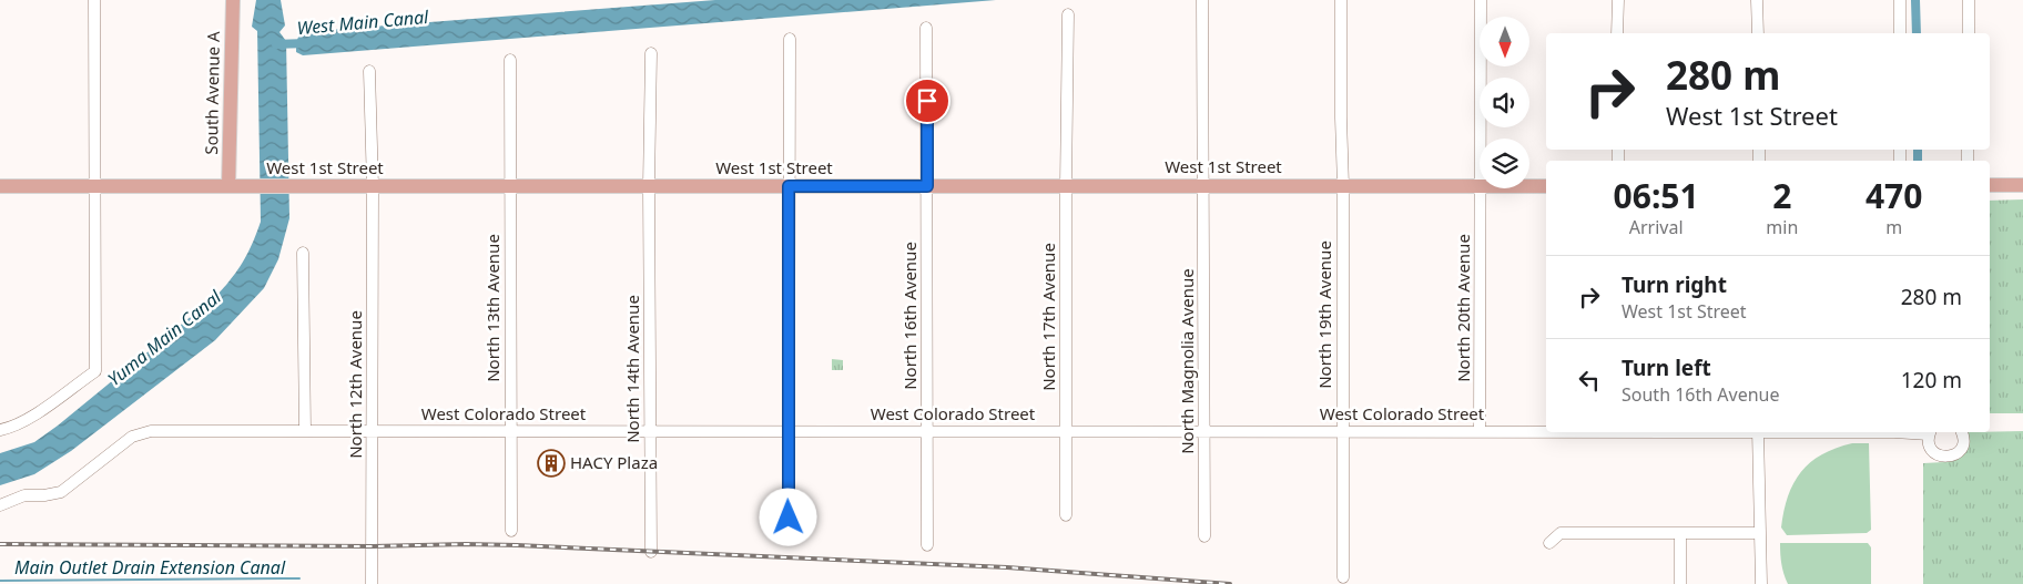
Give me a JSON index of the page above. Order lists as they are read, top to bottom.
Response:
{
  "streets": {
    "main road": ["South Avenue A", "West 1st Street"],
    "street": [
      "North 13th Avenue",
      "North 20th Avenue",
      "North 19th Avenue",
      "North 16th Avenue",
      "North 17th Avenue",
      "North Magnolia Avenue",
      "North 14th Avenue",
      "North 12th Avenue",
      "West Colorado Street"
    ]
  },
  "crossings": [
    ["South Avenue A", "West 1st Street"],
    ["West 1st Street", "North 13th Avenue"],
    ["West 1st Street", "North 19th Avenue"],
    ["West 1st Street", "North 16th Avenue"],
    ["West 1st Street", "North 17th Avenue"],
    ["West 1st Street", "North Magnolia Avenue"],
    ["West 1st Street", "North 14th Avenue"],
    ["West 1st Street", "North 12th Avenue"],
    ["North 13th Avenue", "West Colorado Street"],
    ["North 20th Avenue", "West Colorado Street"],
    ["North 19th Avenue", "West Colorado Street"],
    ["North 16th Avenue", "West Colorado Street"],
    ["North 17th Avenue", "West Colorado Street"],
    ["North Magnolia Avenue", "West Colorado Street"],
    ["North 14th Avenue", "West Colorado Street"],
    ["North 12th Avenue", "West Colorado Street"]
  ],
  "water": ["West Main Canal", "Yuma Main Canal", "Main Outlet Drain Extension Canal"],
  "places": {
    "building": ["HACY Plaza"]
  },
  "north": "bottom",
  "page": {
    "turn": ["280 m", "West 1st Street"],
    "eta": [
      "06:51",
      "Arrival",
      "2",
      "min",
      "470",
      "m"
    ],
    "list": [
      {
        "name": "Turn right",
        "note": "West 1st Street",
        "value": "280 m"
      },
      {
        "name": "Turn left",
        "note": "South 16th Avenue",
        "value": "120 m"
      }
    ]
  }
}
